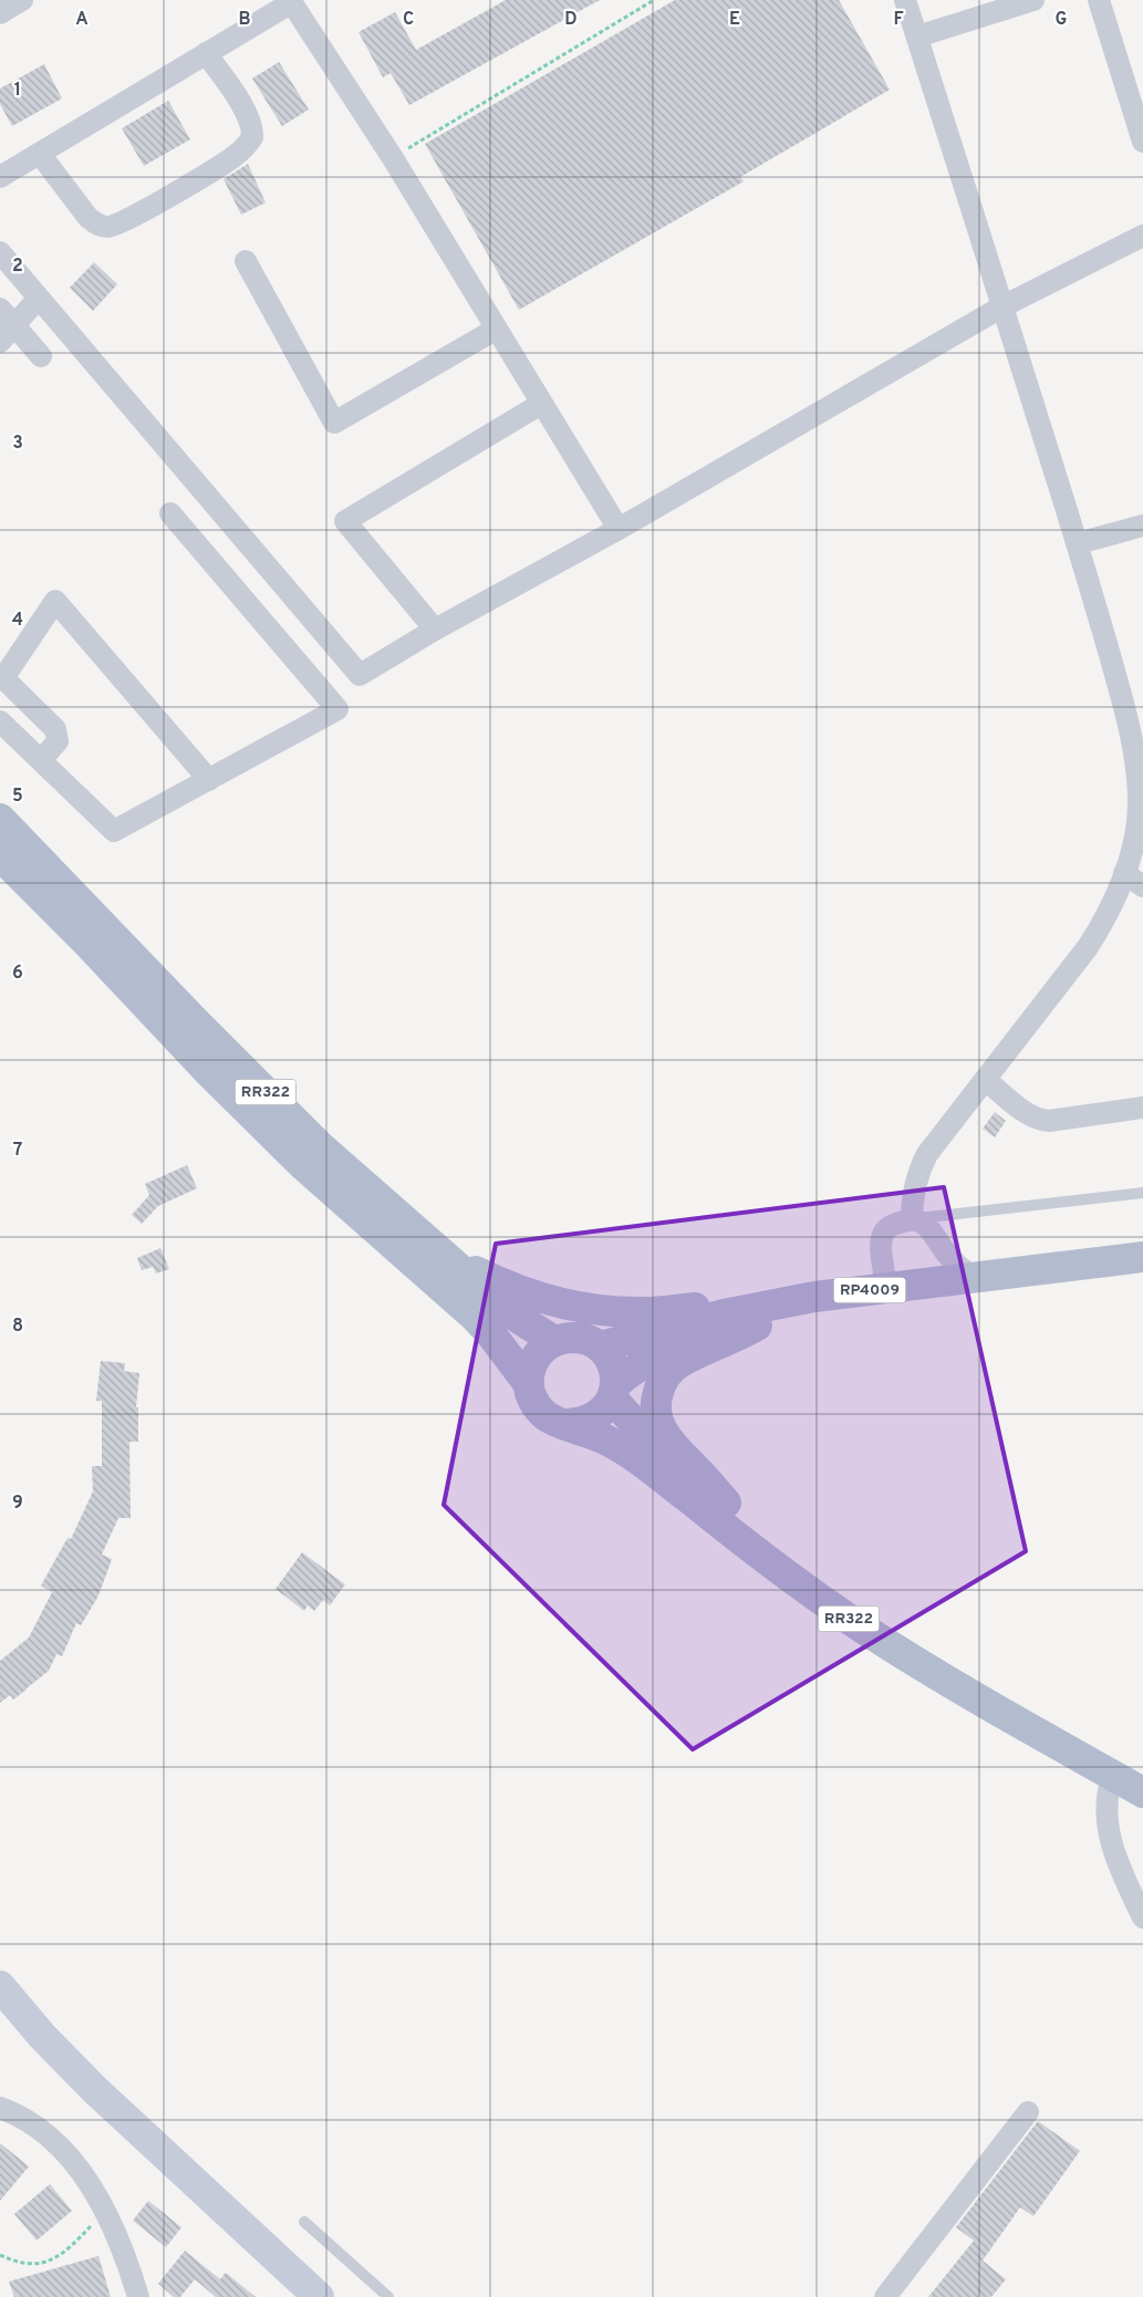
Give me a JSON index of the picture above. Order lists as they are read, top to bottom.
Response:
{
  "streets": {
    "main road": ["RR322", "RP4009"]
  },
  "crossings": [
    ["RR322", "RP4009"]
  ],
  "grid": {
    "columns": [
      "A",
      "B",
      "C",
      "D",
      "E",
      "F",
      "G"
    ],
    "rows": [
      "1",
      "2",
      "3",
      "4",
      "5",
      "6",
      "7",
      "8",
      "9"
    ]
  }
}
